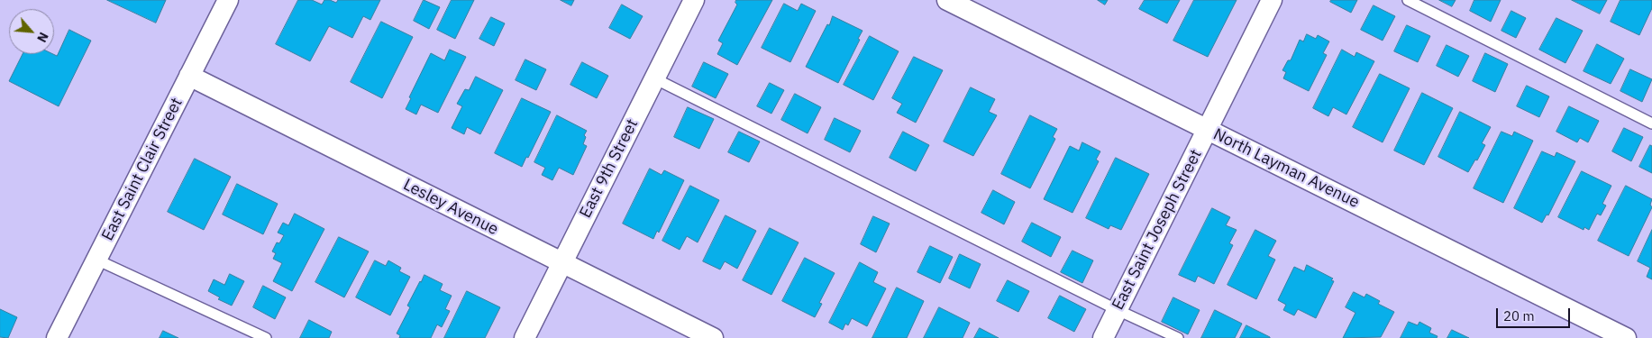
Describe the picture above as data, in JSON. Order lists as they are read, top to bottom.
{
  "streets": {
    "street": [
      "East 9th Street",
      "North Layman Avenue",
      "East Saint Clair Street",
      "Lesley Avenue",
      "East Saint Joseph Street"
    ]
  },
  "crossings": [
    ["East 9th Street", "Lesley Avenue"],
    ["North Layman Avenue", "East Saint Joseph Street"],
    ["East Saint Clair Street", "Lesley Avenue"]
  ],
  "scale_bar": "20 m",
  "north": "bottom right"
}
